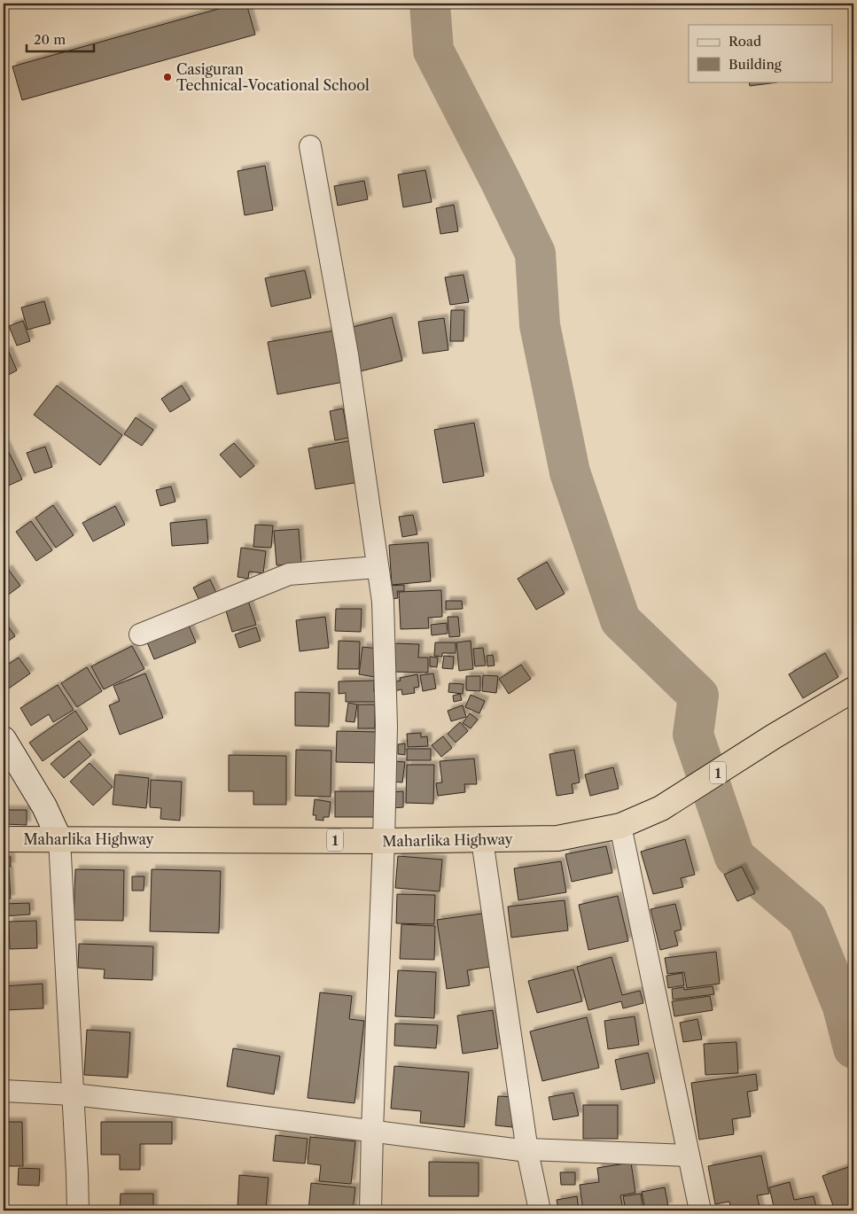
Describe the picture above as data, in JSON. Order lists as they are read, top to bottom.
{
  "streets": {
    "highway": ["1", "Maharlika Highway"]
  },
  "places": ["Casiguran Technical-Vocational School"],
  "legend": ["Road", "Building"],
  "scale_bar": "20 m"
}
